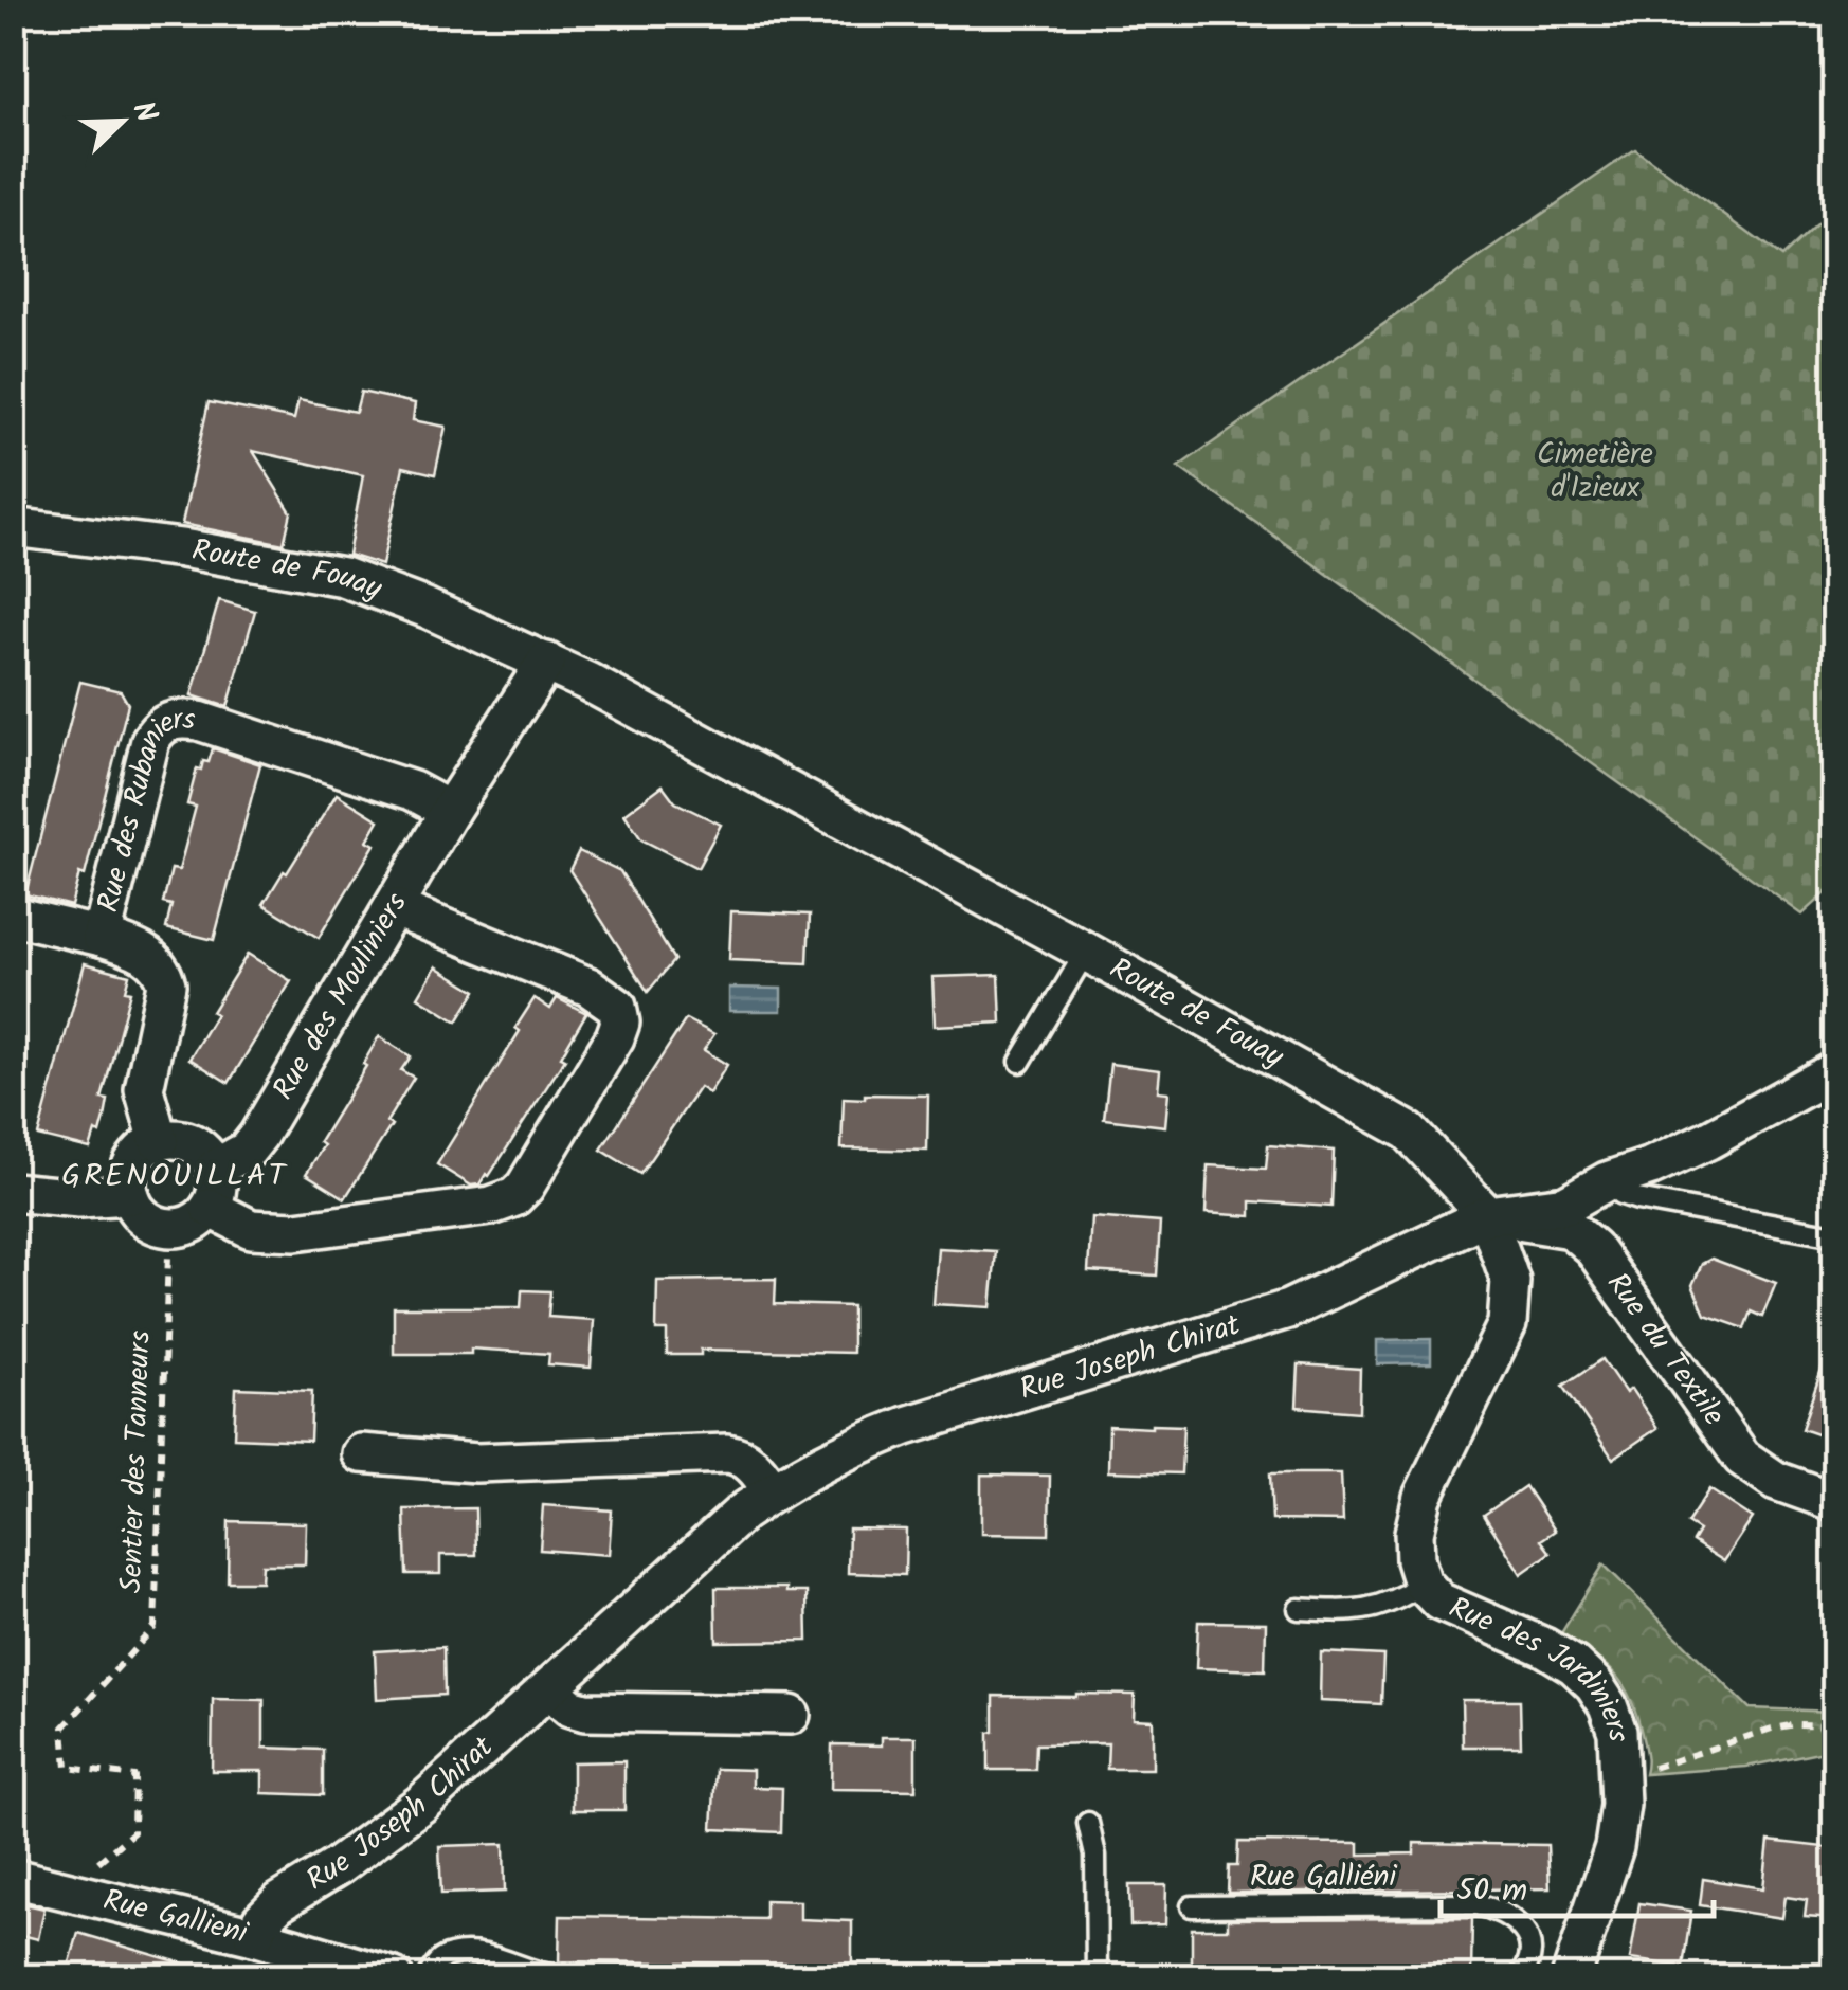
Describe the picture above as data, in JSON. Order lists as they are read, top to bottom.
{
  "streets": {
    "street": [
      "Route de Fouay",
      "Rue des Rubaniers",
      "Rue des Mouliniers",
      "Rue du Textile",
      "Rue Joseph Chirat",
      "Rue des Jardiniers",
      "Rue Gallieni"
    ],
    "lane": ["Rue Galliéni"],
    "path": ["Sentier des Tanneurs"]
  },
  "crossings": [
    ["Route de Fouay", "Rue du Textile"],
    ["Route de Fouay", "Rue Joseph Chirat"],
    ["Route de Fouay", "Rue des Jardiniers"],
    ["Rue des Rubaniers", "Rue des Mouliniers"],
    ["Rue des Rubaniers", "Sentier des Tanneurs"],
    ["Rue des Mouliniers", "Sentier des Tanneurs"],
    ["Rue du Textile", "Rue Joseph Chirat"],
    ["Rue du Textile", "Rue des Jardiniers"],
    ["Rue Joseph Chirat", "Rue des Jardiniers"],
    ["Rue Joseph Chirat", "Rue Gallieni"],
    ["Sentier des Tanneurs", "Rue Gallieni"]
  ],
  "districts": ["GRENOUILLAT"],
  "parks": ["Cimetière d'Izieux"],
  "scale_bar": "50 m",
  "north": "top right"
}
